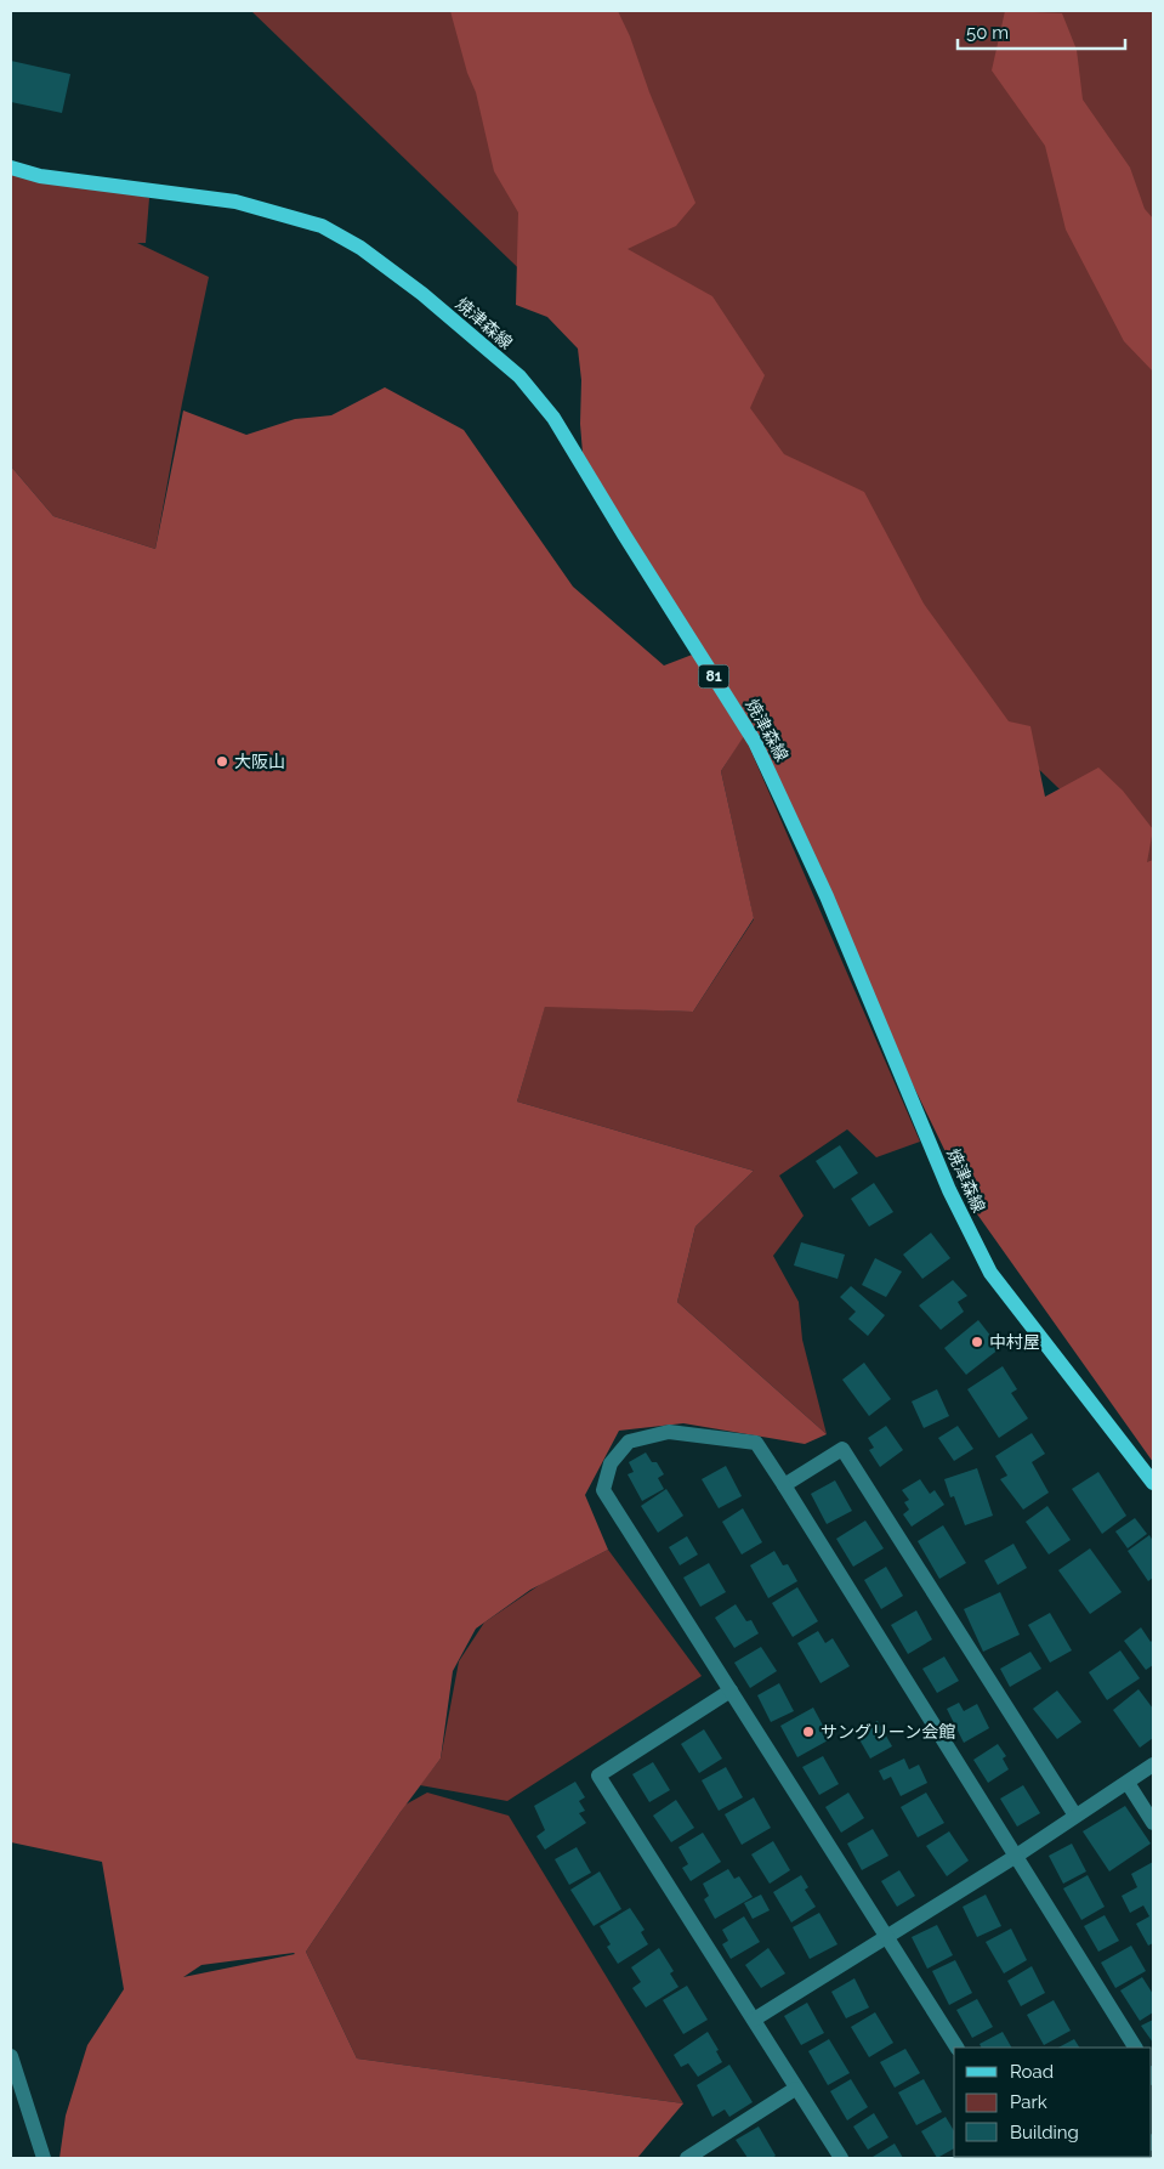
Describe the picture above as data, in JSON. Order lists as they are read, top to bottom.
{
  "streets": {
    "main road": ["焼津森線", "81"]
  },
  "places": ["大阪山", "中村屋", "サングリーン会館"],
  "legend": ["Road", "Park", "Building"],
  "scale_bar": "50 m"
}
